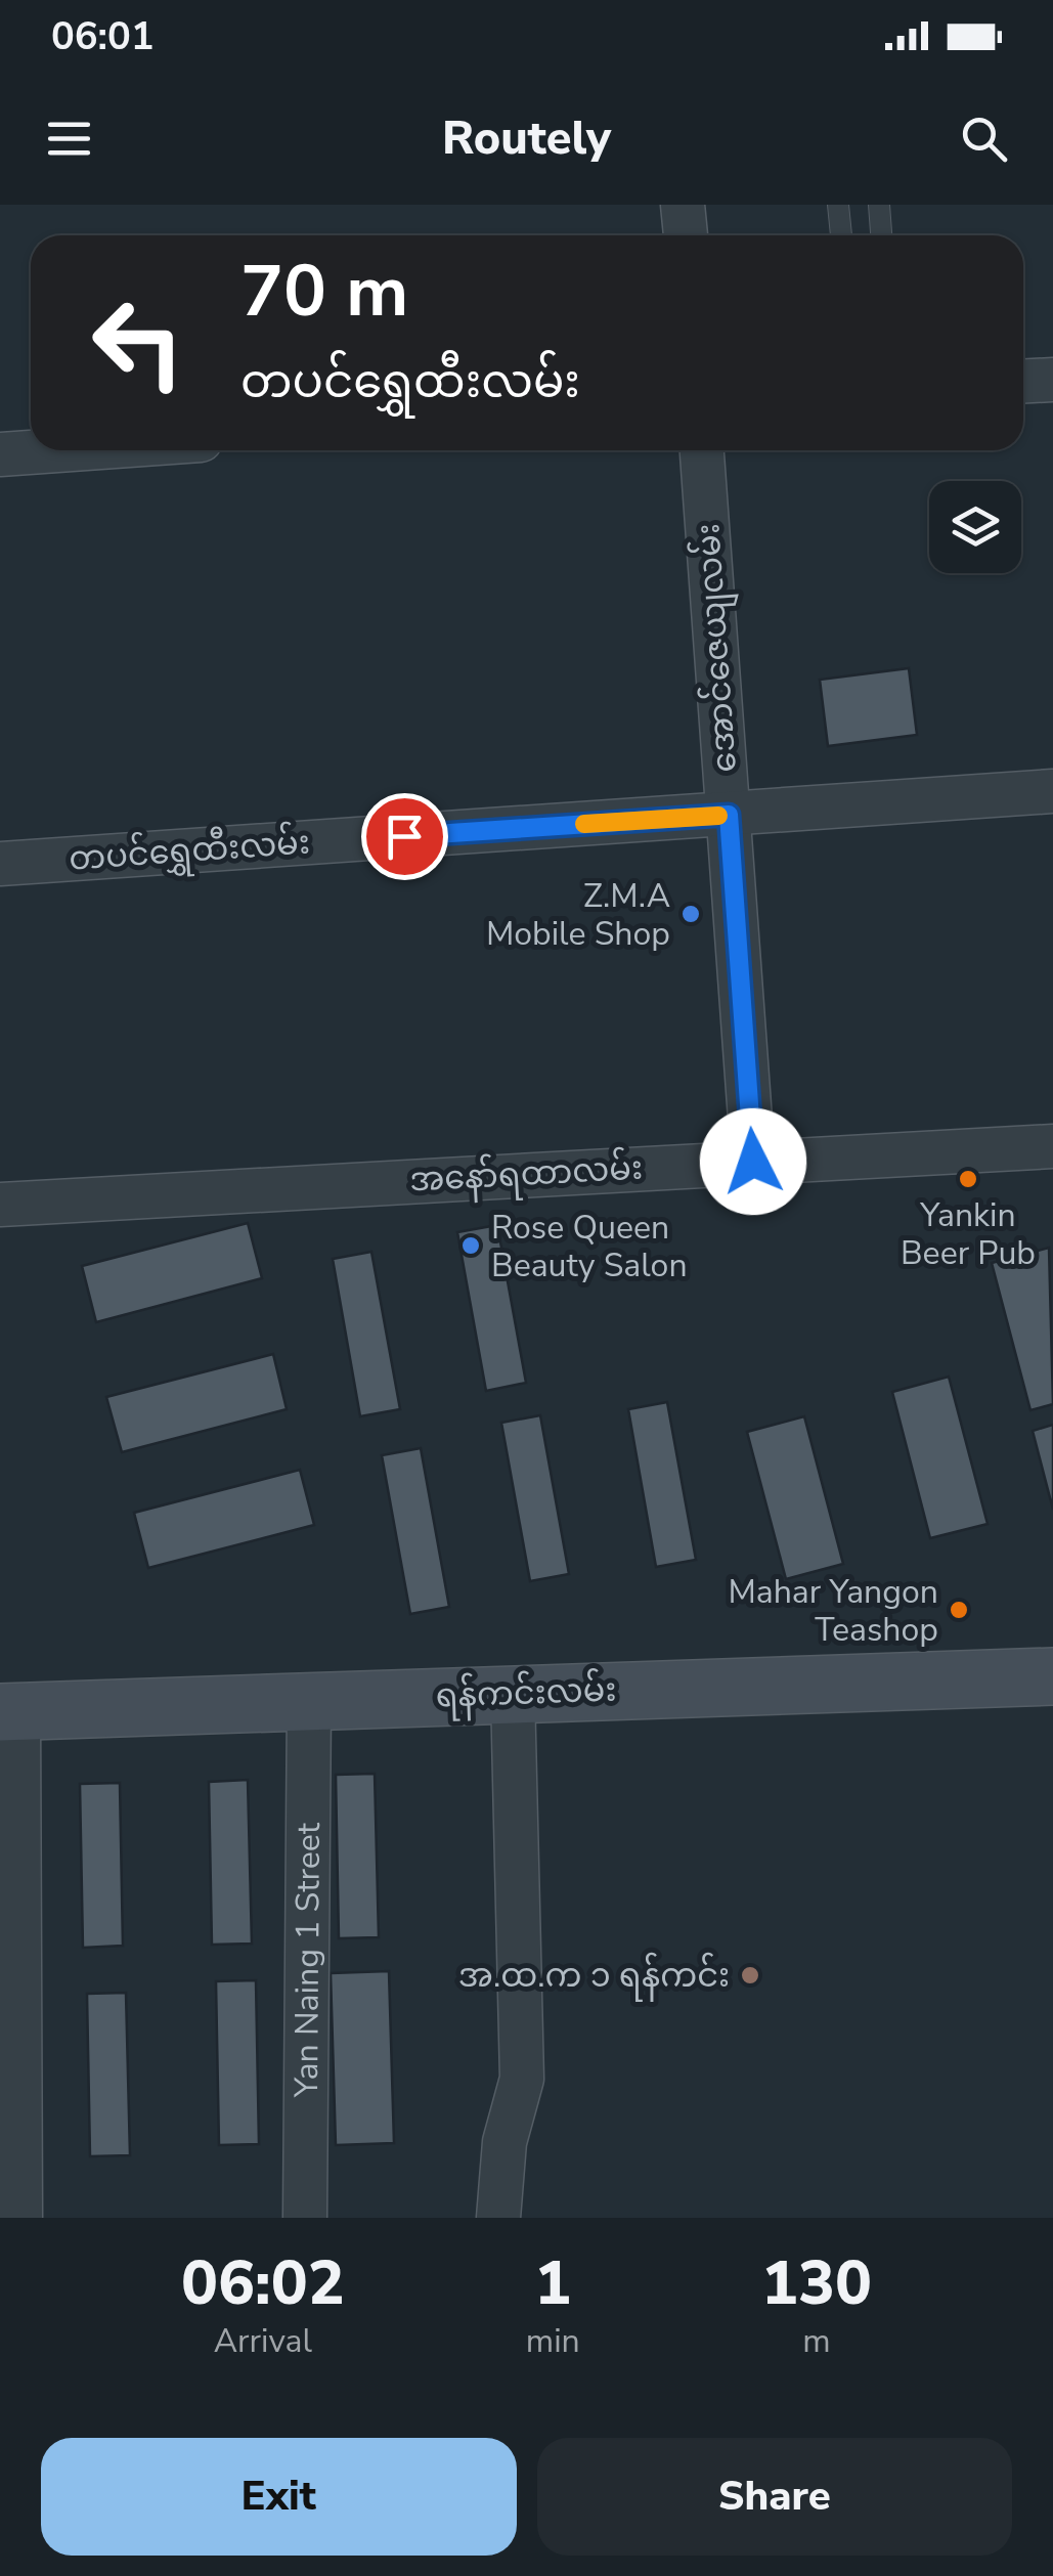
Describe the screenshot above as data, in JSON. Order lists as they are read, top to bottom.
{
  "streets": {
    "main road": ["ရန်ကင်းလမ်း"],
    "street": [
      "အောင်ဇေယျလမ်း",
      "တပင်ရွှေထီးလမ်း",
      "အနော်ရထာလမ်း",
      "Yan Naing 1 Street"
    ]
  },
  "crossings": [
    ["အောင်ဇေယျလမ်း", "တပင်ရွှေထီးလမ်း"],
    ["အောင်ဇေယျလမ်း", "အနော်ရထာလမ်း"],
    ["ရန်ကင်းလမ်း", "Yan Naing 1 Street"]
  ],
  "places": [
    "Z.M.A Mobile Shop",
    "Yankin Beer Pub",
    "Rose Queen Beauty Salon",
    "Mahar Yangon Teashop",
    "အ.ထ.က ၁ ရန်ကင်း"
  ],
  "page": {
    "status": "06:01",
    "header": "Routely",
    "turn": ["70 m", "တပင်ရွှေထီးလမ်း"],
    "eta": [
      "06:02",
      "Arrival",
      "1",
      "min",
      "130",
      "m"
    ],
    "buttons": ["Exit", "Share"]
  }
}
